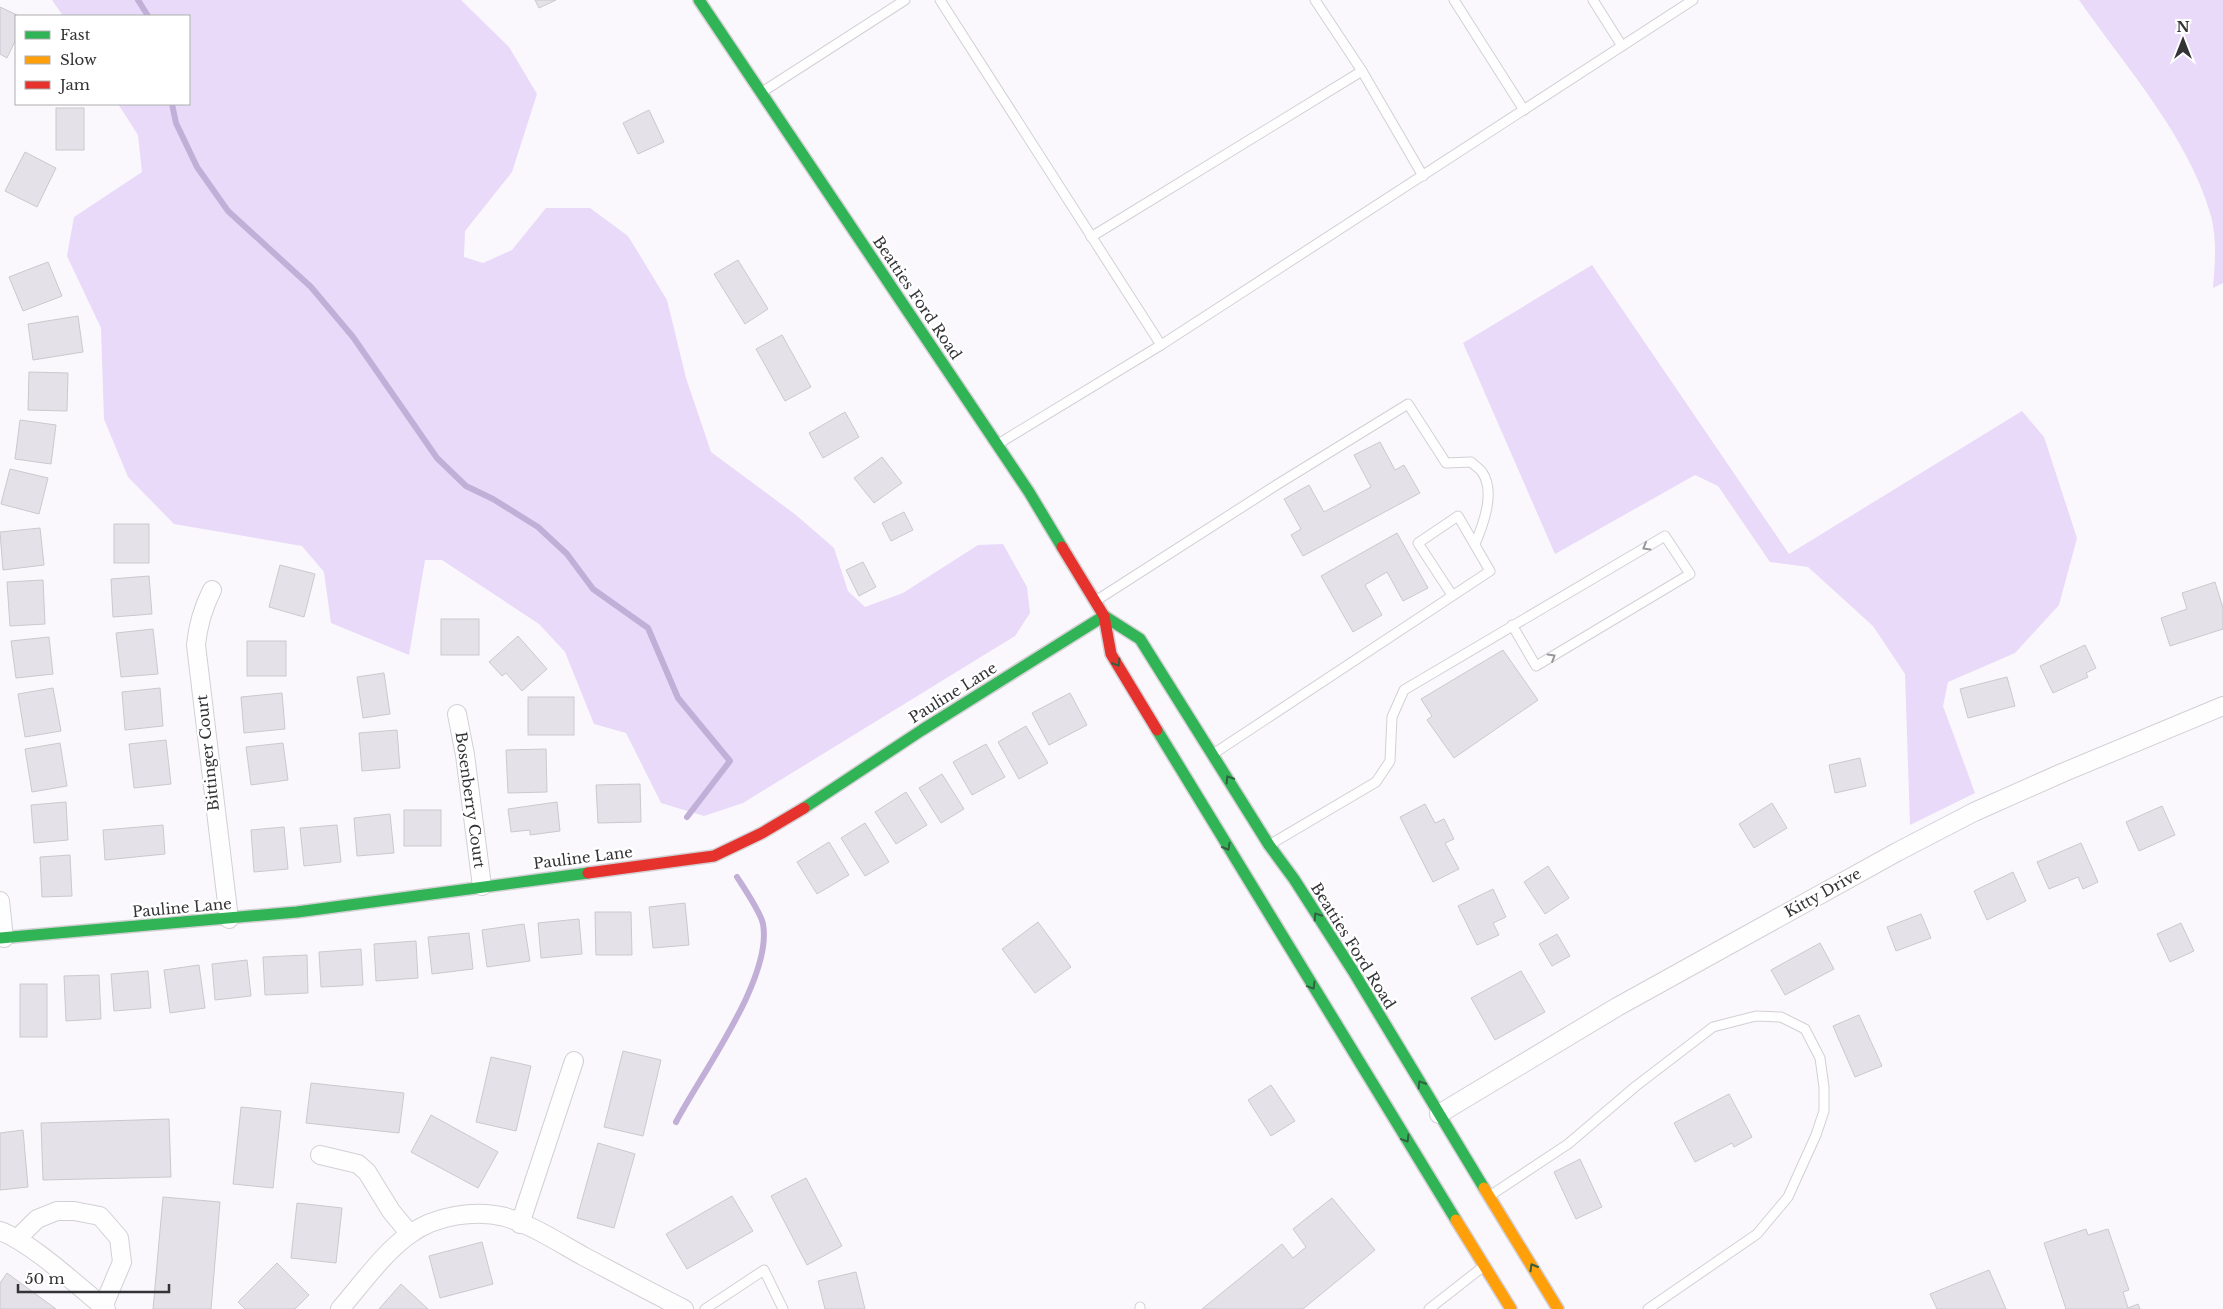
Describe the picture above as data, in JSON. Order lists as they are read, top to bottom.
{
  "streets": {
    "main road": ["Beatties Ford Road", "Pauline Lane"],
    "street": ["Bittinger Court", "Bosenberry Court", "Kitty Drive"]
  },
  "crossings": [
    ["Beatties Ford Road", "Pauline Lane"],
    ["Beatties Ford Road", "Kitty Drive"],
    ["Pauline Lane", "Bittinger Court"],
    ["Pauline Lane", "Bosenberry Court"]
  ],
  "legend": ["Fast", "Slow", "Jam"],
  "scale_bar": "50 m",
  "north": "top"
}
